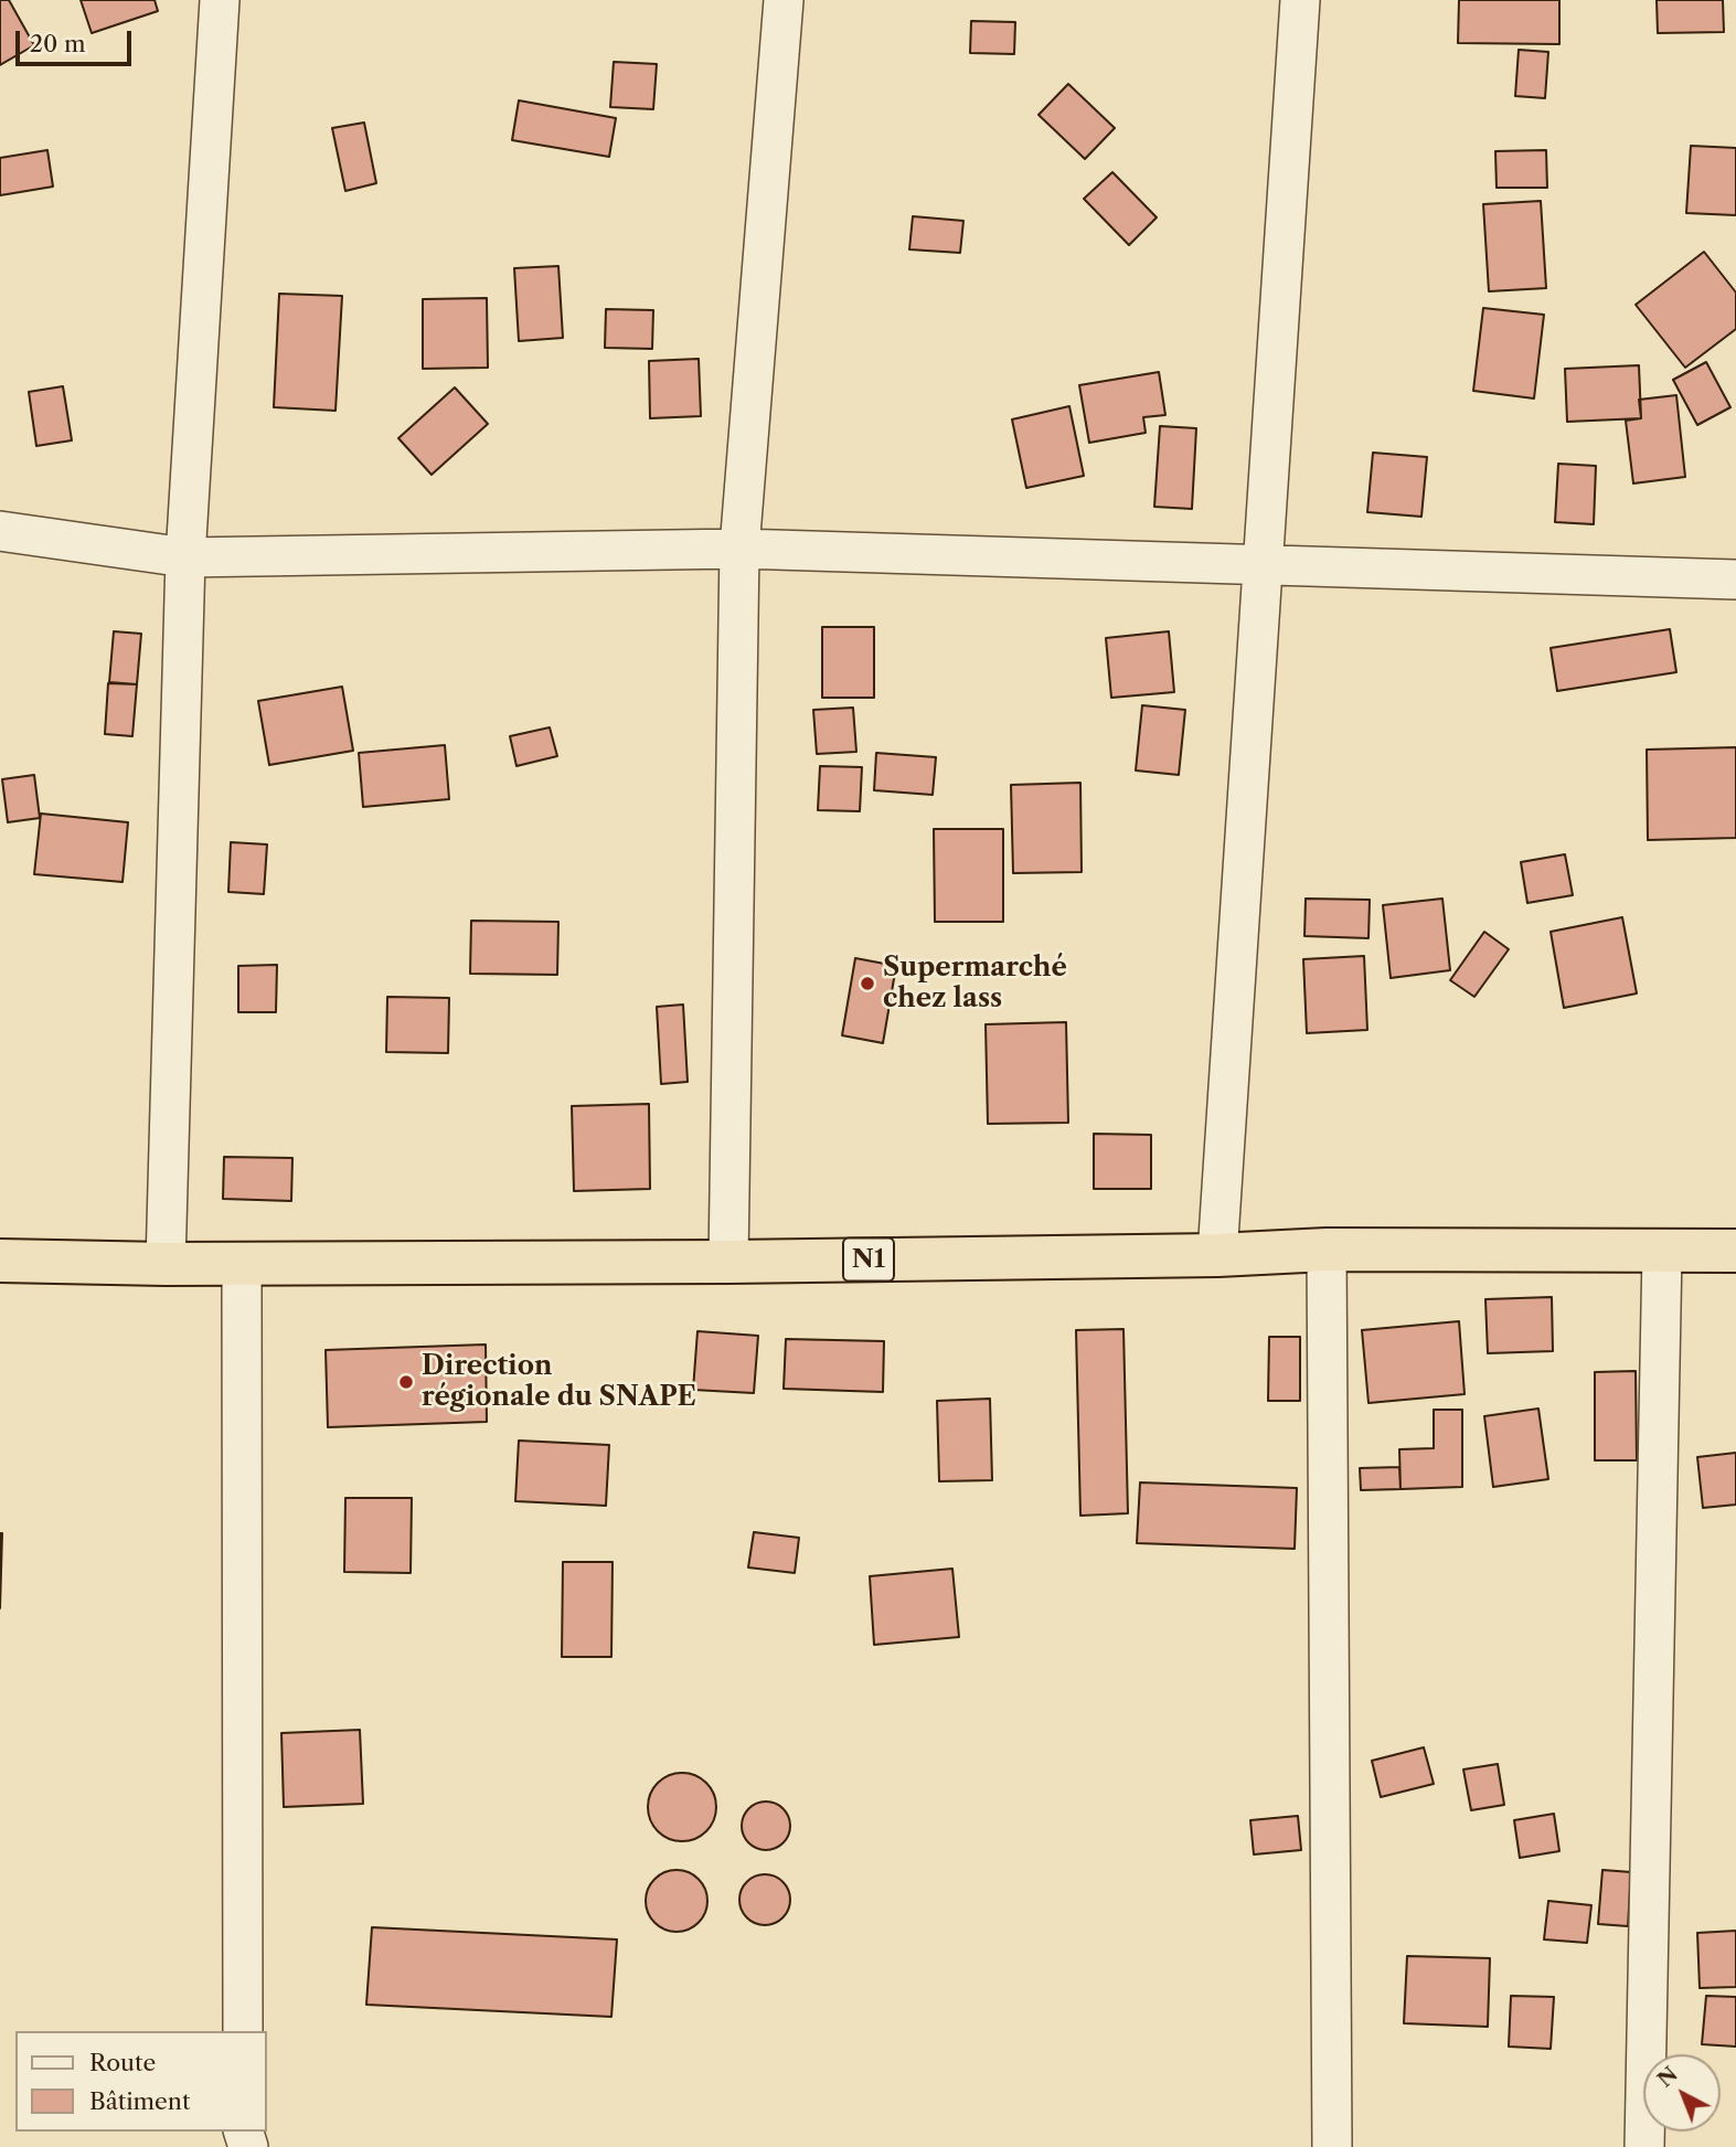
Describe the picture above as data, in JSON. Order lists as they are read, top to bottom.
{
  "streets": {
    "highway": ["N1"]
  },
  "places": ["Supermarché chez lass", "Direction régionale du SNAPE"],
  "legend": ["Route", "Bâtiment"],
  "scale_bar": "20 m",
  "north": "top left"
}
